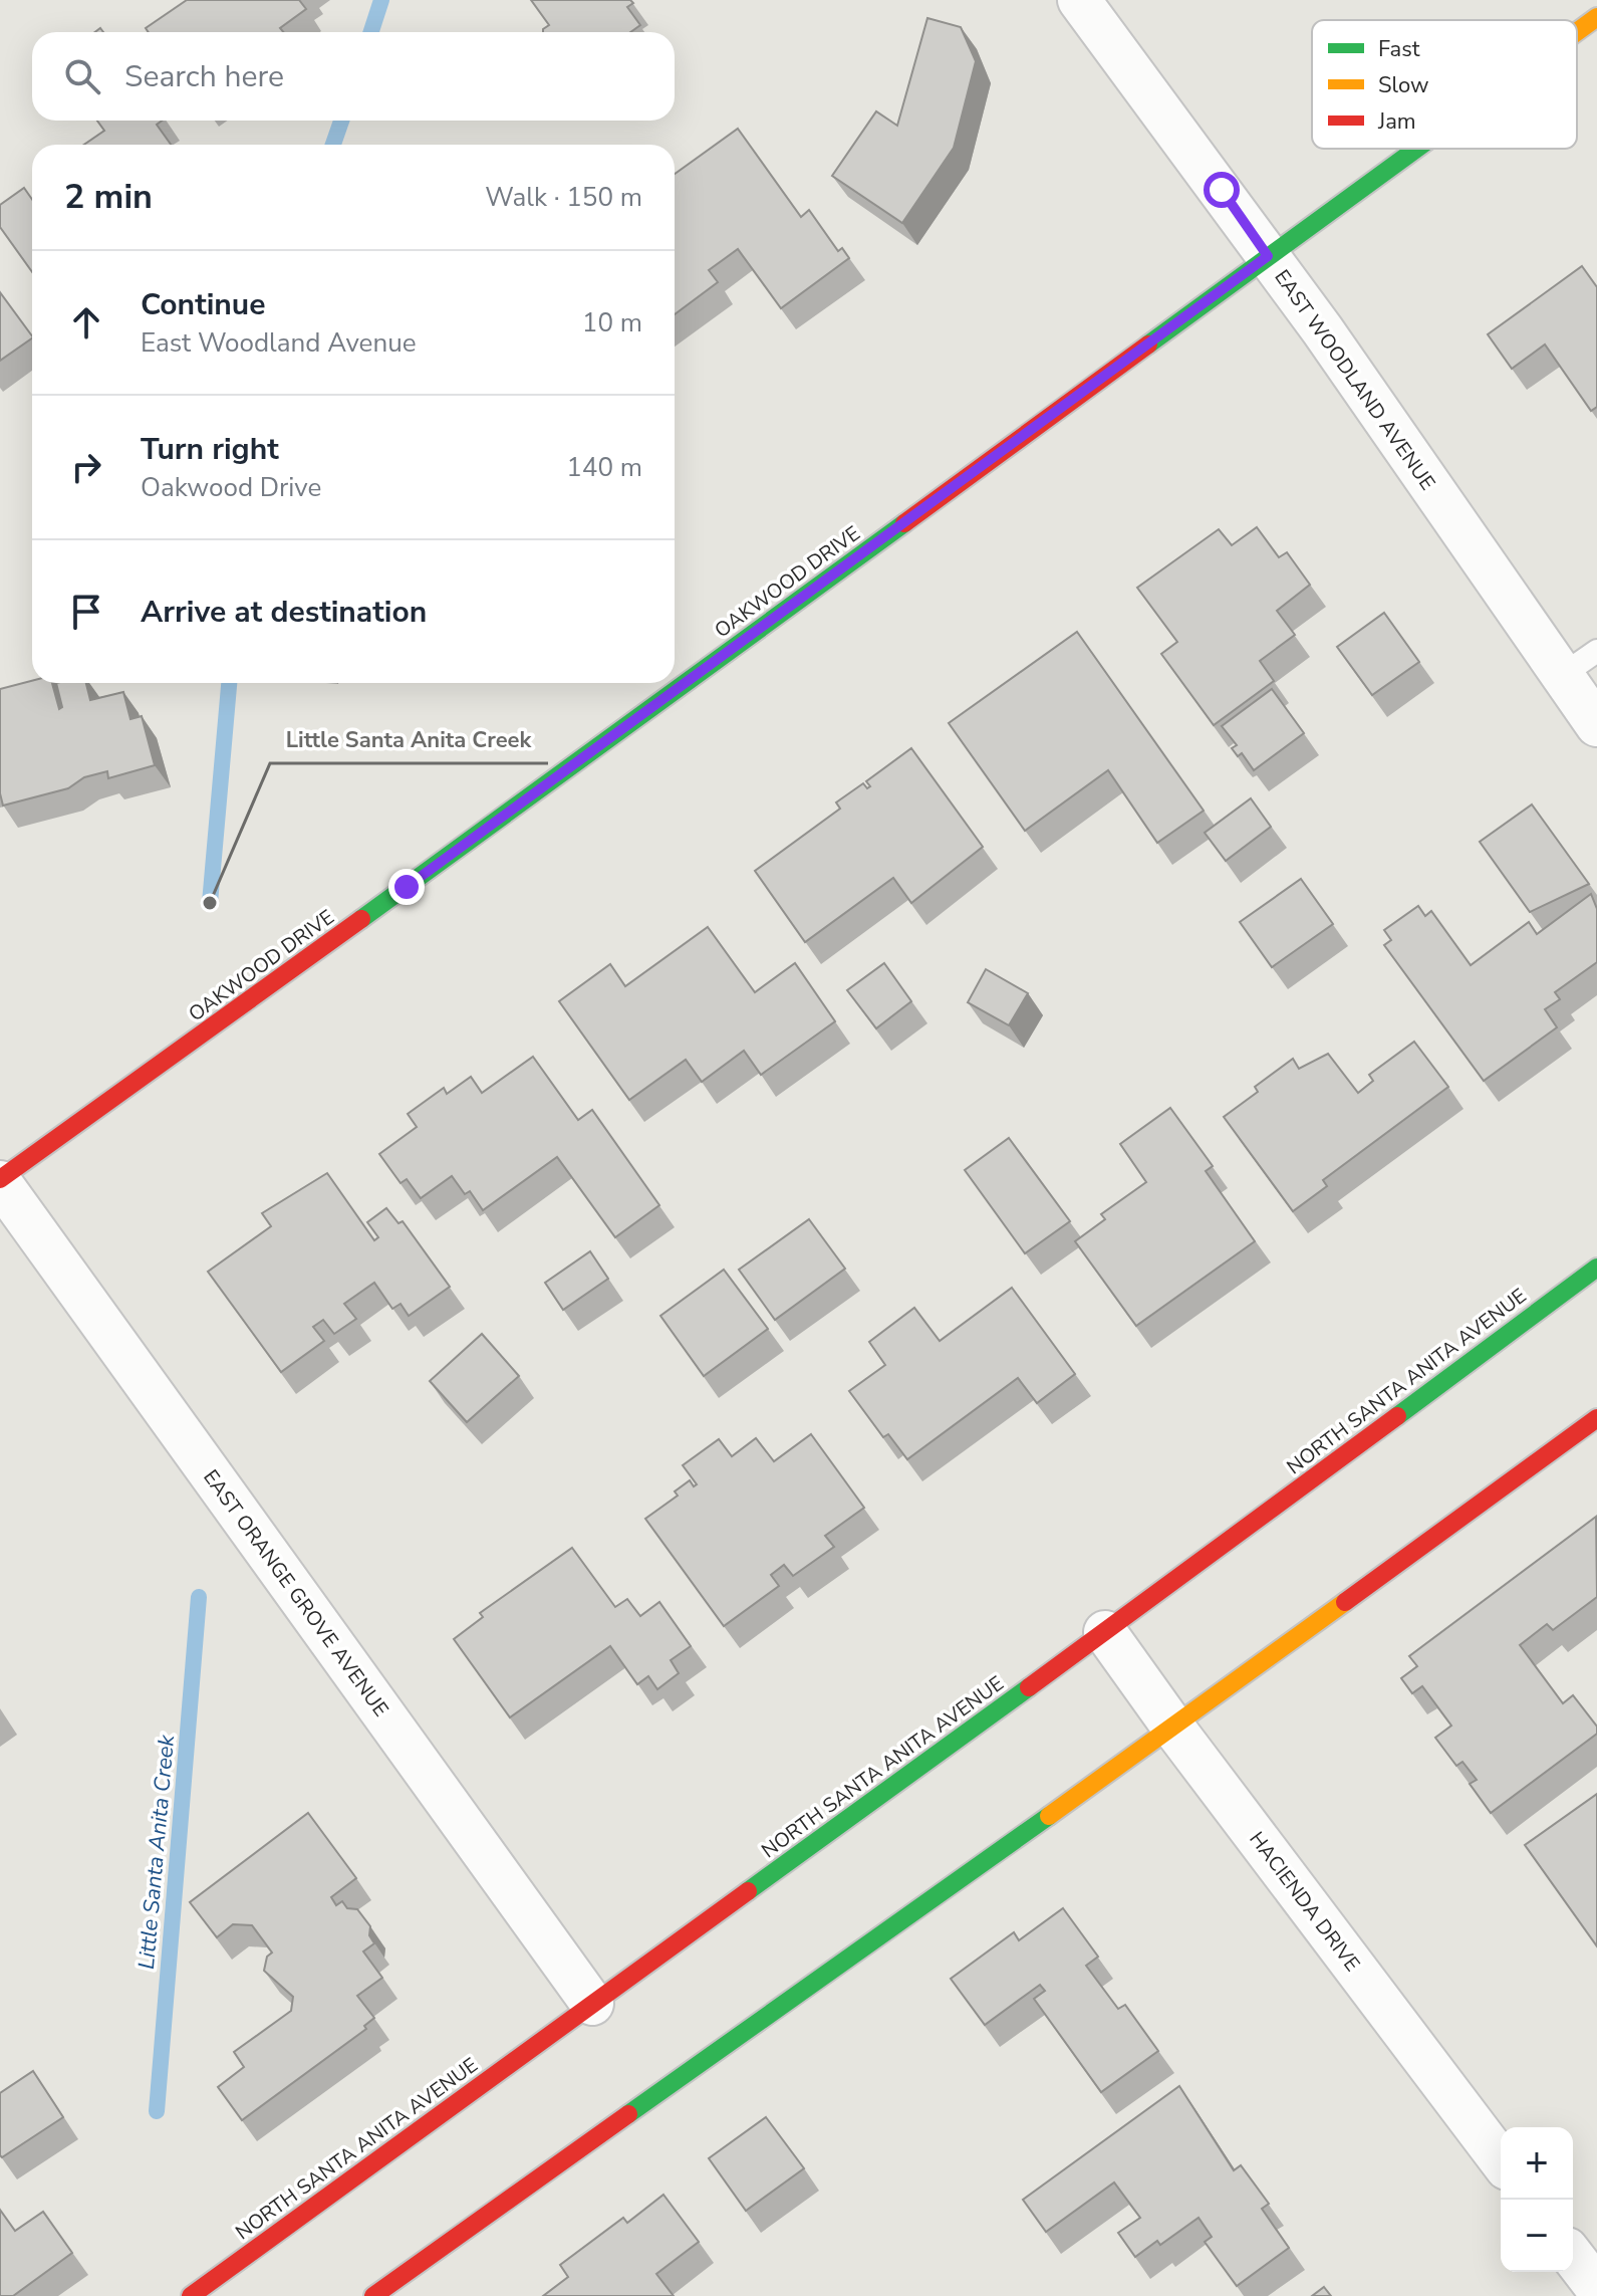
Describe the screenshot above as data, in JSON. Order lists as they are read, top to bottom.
{
  "streets": {
    "street": [
      "EAST WOODLAND AVENUE",
      "OAKWOOD DRIVE",
      "NORTH SANTA ANITA AVENUE",
      "EAST ORANGE GROVE AVENUE",
      "HACIENDA DRIVE"
    ]
  },
  "crossings": [
    ["EAST WOODLAND AVENUE", "OAKWOOD DRIVE"],
    ["OAKWOOD DRIVE", "EAST ORANGE GROVE AVENUE"],
    ["NORTH SANTA ANITA AVENUE", "EAST ORANGE GROVE AVENUE"],
    ["NORTH SANTA ANITA AVENUE", "HACIENDA DRIVE"]
  ],
  "water": ["Little Santa Anita Creek"],
  "places": ["Little Santa Anita Creek"],
  "legend": ["Fast", "Slow", "Jam"],
  "page": {
    "search": "Search here",
    "heading": ["2 min", "Walk · 150 m"],
    "list": [
      ["Continue", "East Woodland Avenue", "10 m"],
      ["Turn right", "Oakwood Drive", "140 m"],
      "Arrive at destination"
    ],
    "map_buttons": ["+", "−"]
  }
}
